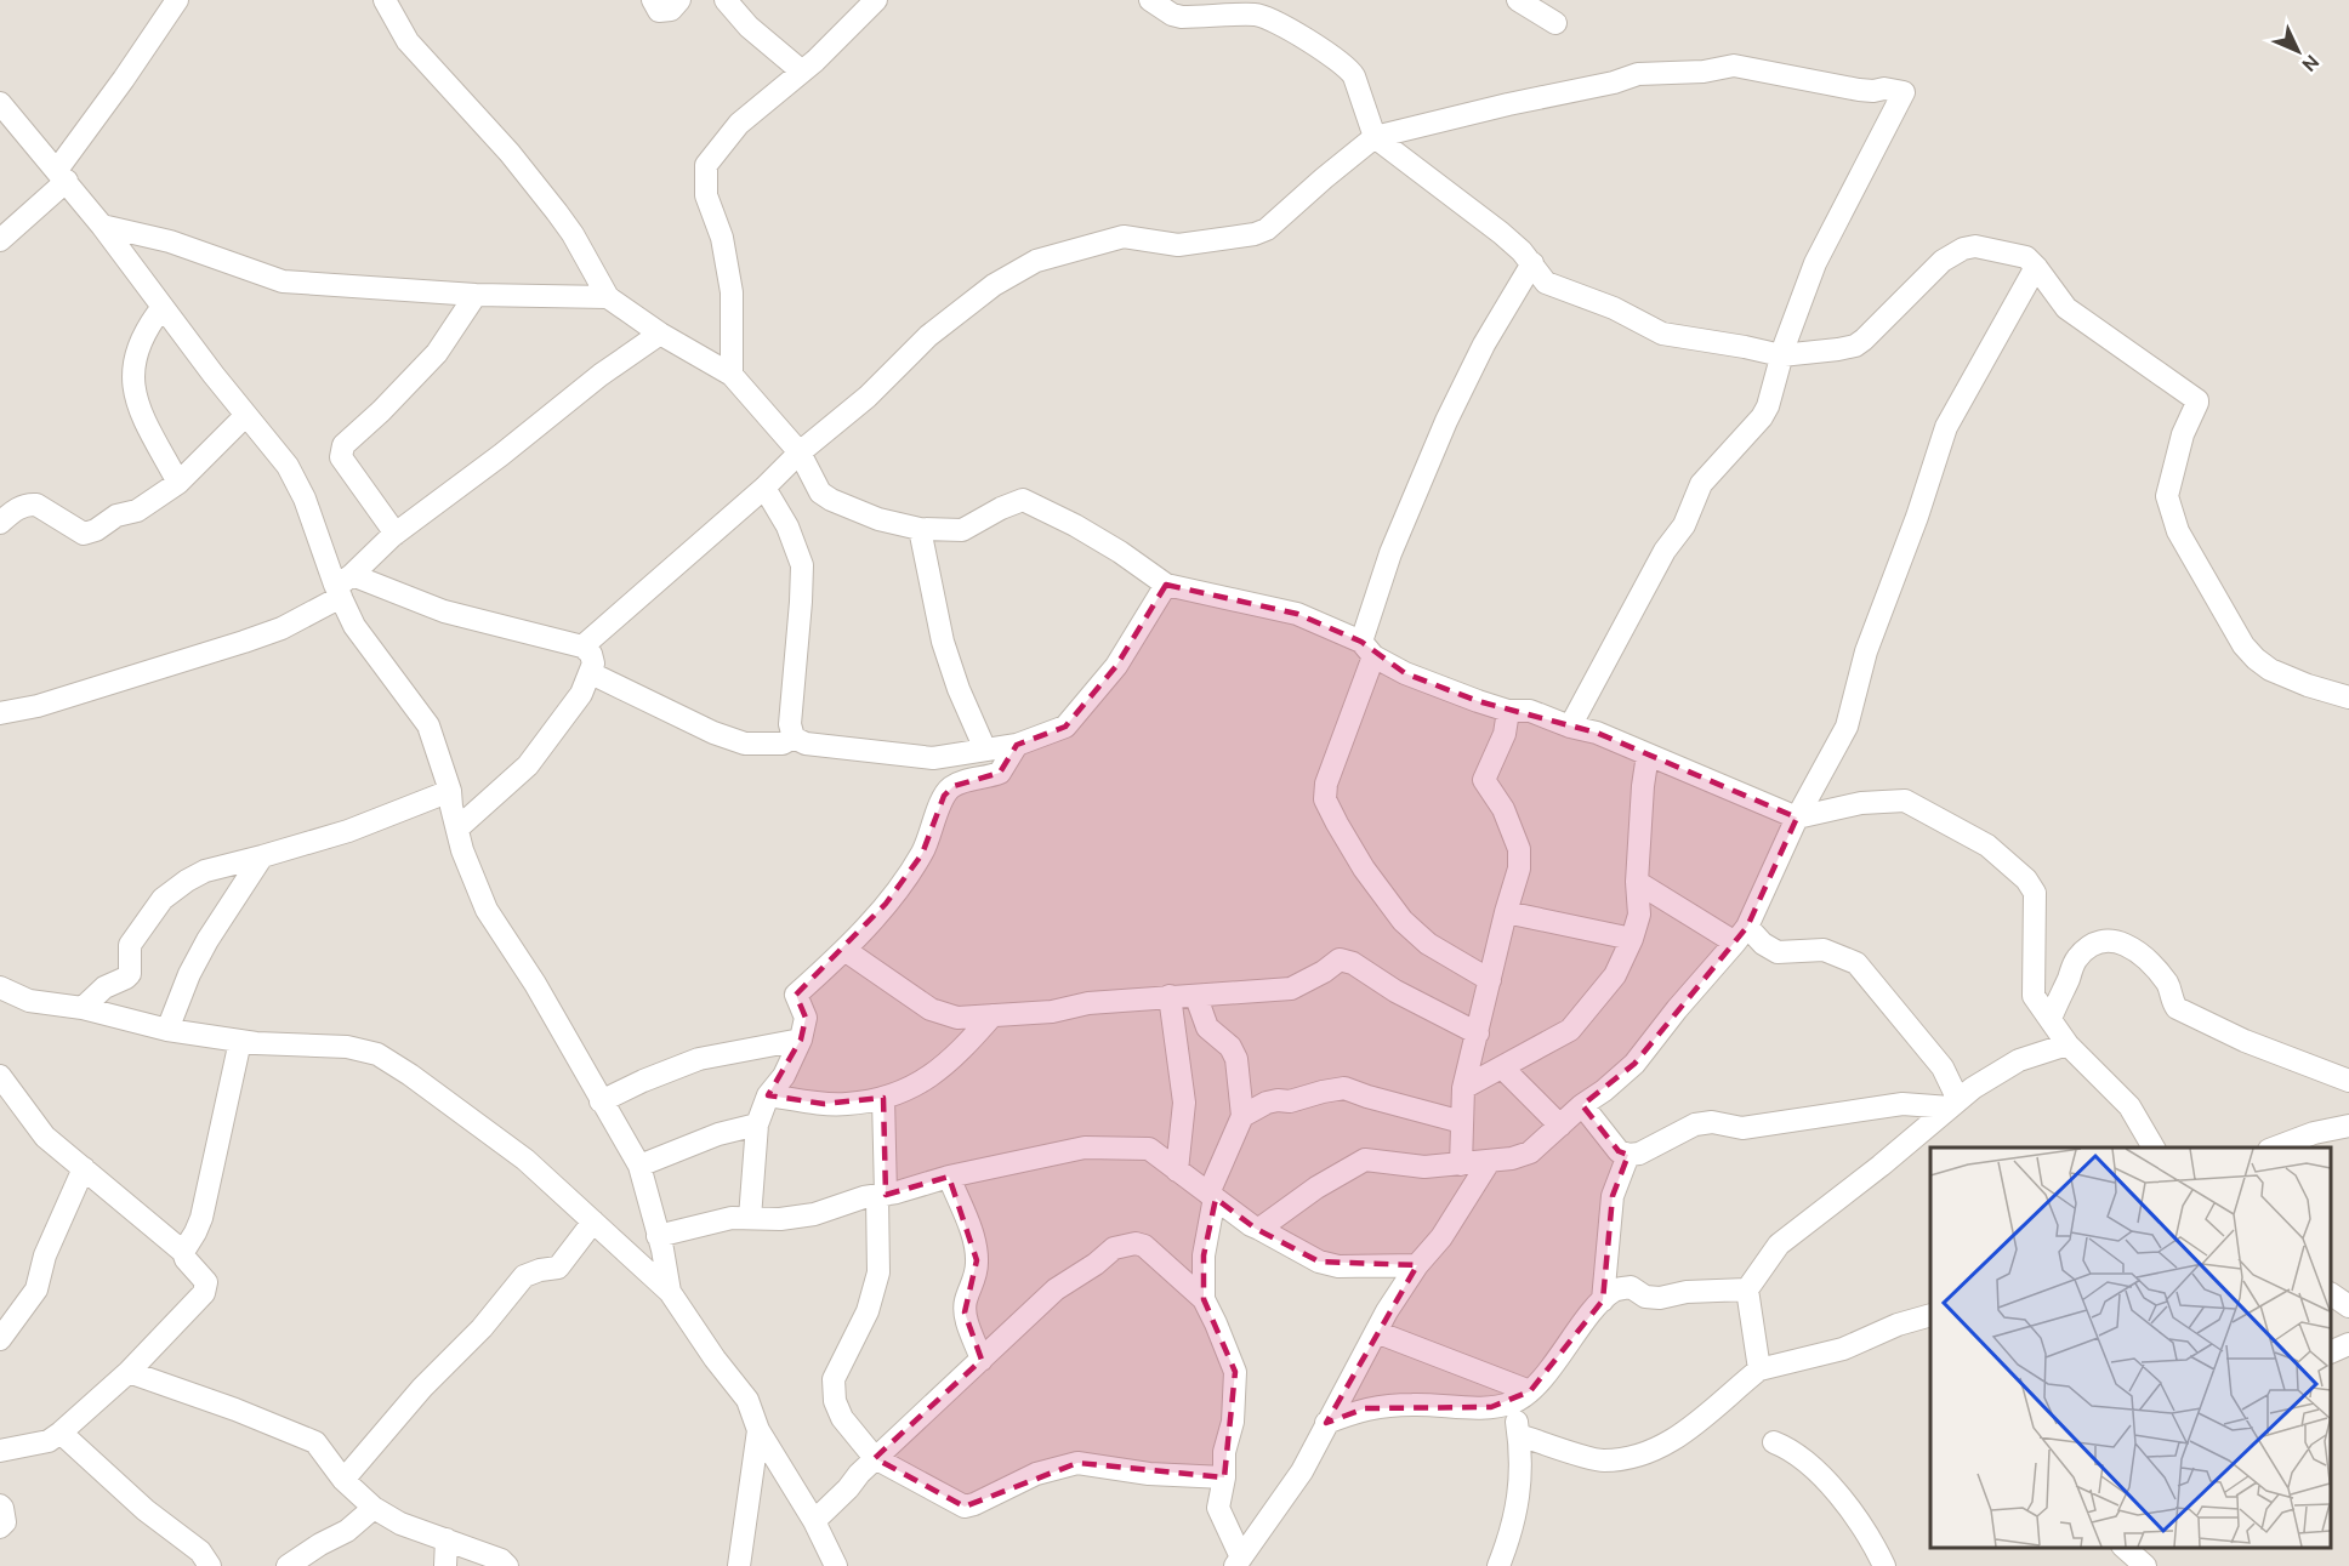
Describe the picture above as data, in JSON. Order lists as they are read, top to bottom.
{
  "north": "bottom right"
}
